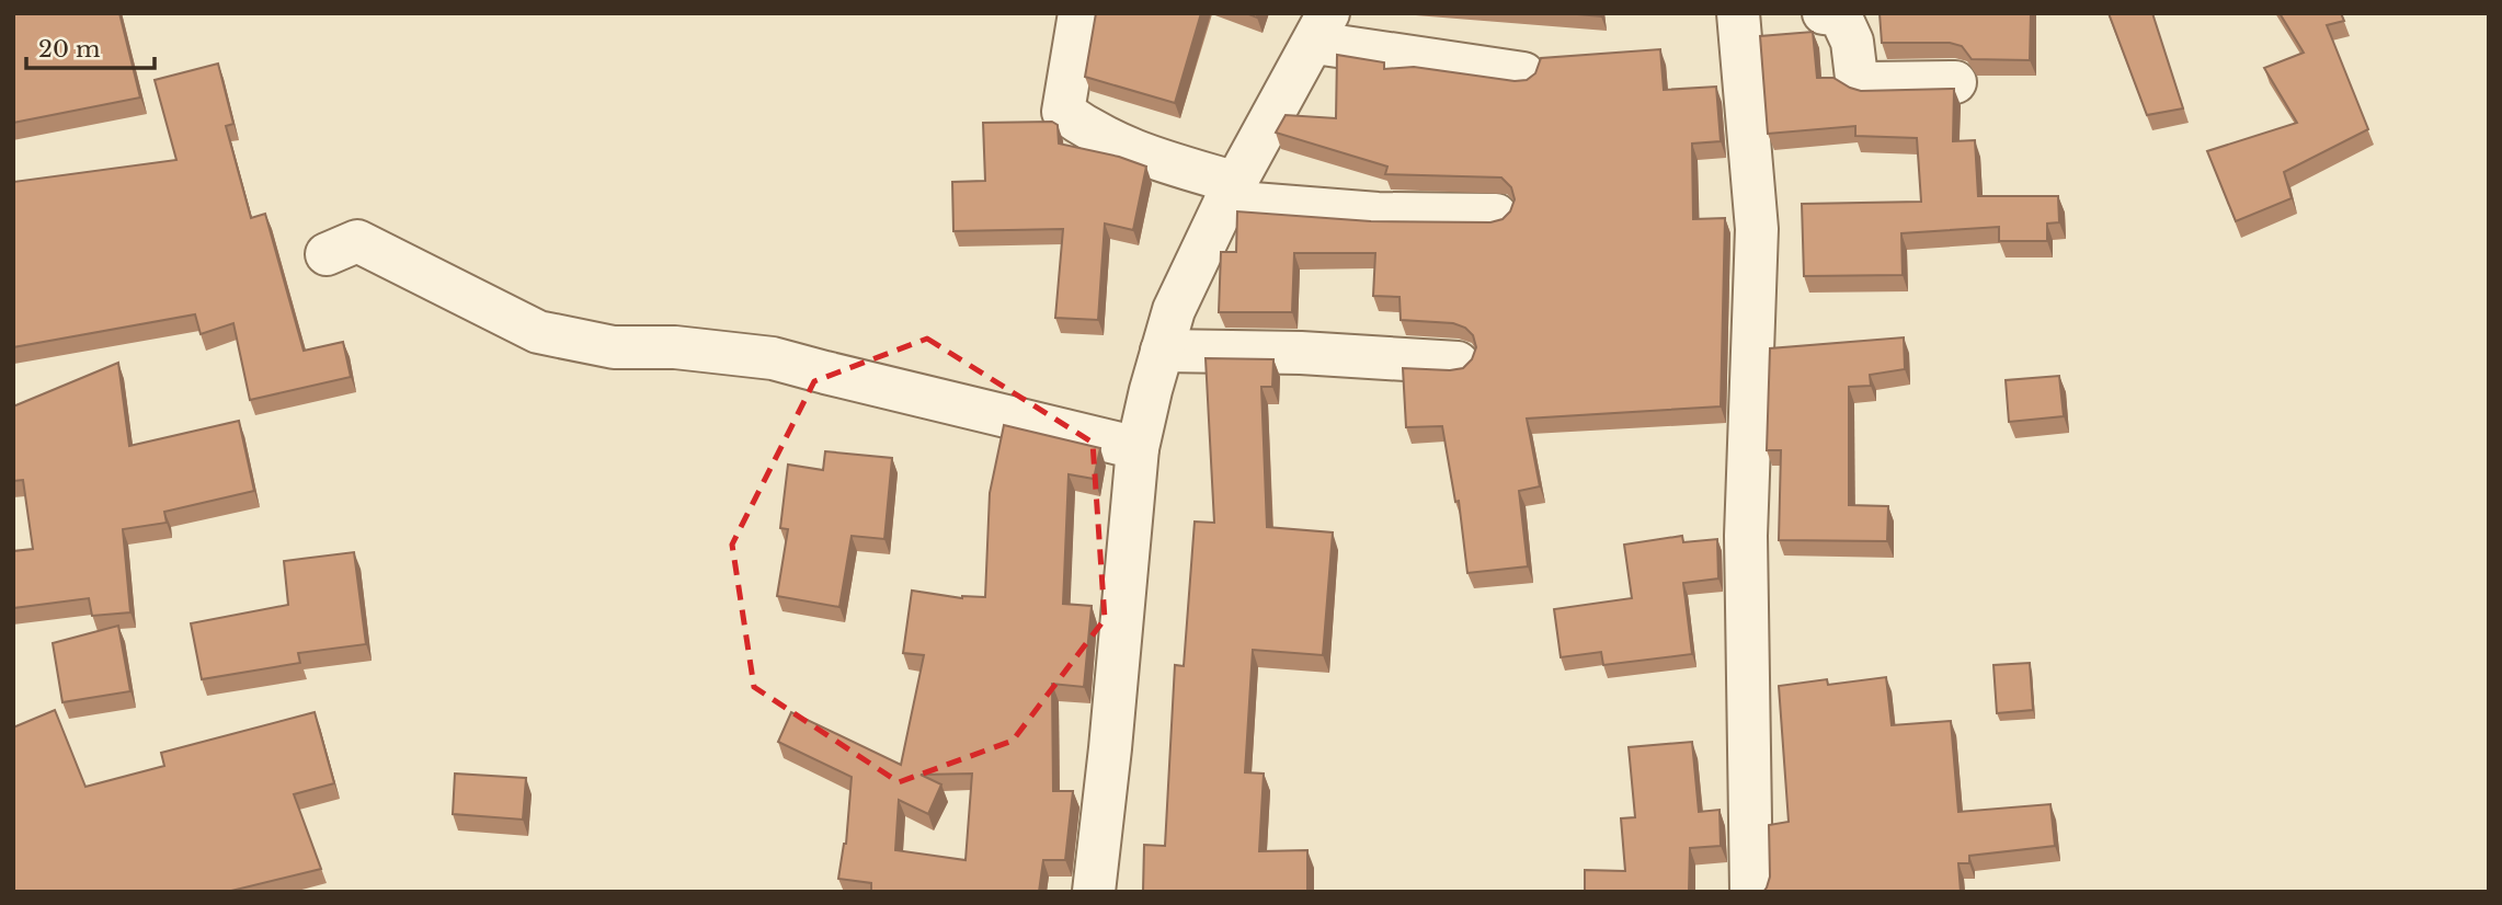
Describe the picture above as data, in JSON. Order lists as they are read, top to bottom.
{
  "scale_bar": "20 m"
}
